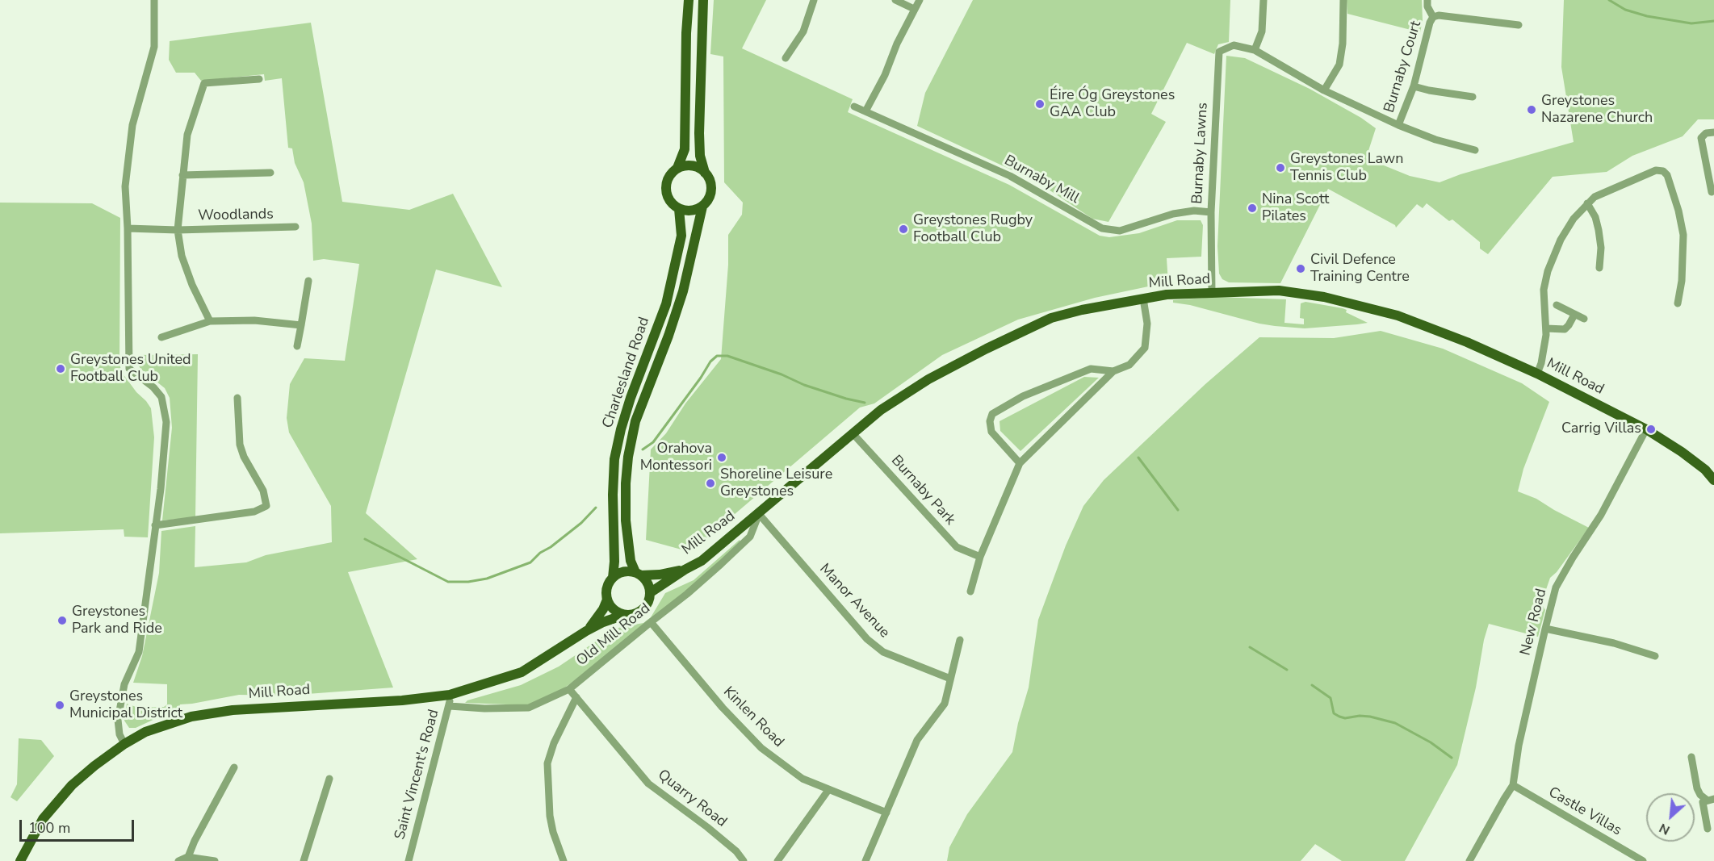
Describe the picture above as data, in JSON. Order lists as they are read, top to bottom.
{
  "streets": {
    "main road": ["Mill Road", "Charlesland Road"],
    "street": [
      "Burnaby Court",
      "Burnaby Lawns",
      "Burnaby Mill",
      "Woodlands",
      "Burnaby Park",
      "Manor Avenue",
      "New Road",
      "Old Mill Road",
      "Kinlen Road",
      "Saint Vincent's Road",
      "Quarry Road",
      "Castle Villas"
    ]
  },
  "crossings": [
    ["Burnaby Court", "Burnaby Lawns"],
    ["Burnaby Lawns", "Burnaby Mill"],
    ["Burnaby Lawns", "Mill Road"],
    ["Mill Road", "Charlesland Road"],
    ["Mill Road", "Burnaby Park"],
    ["Mill Road", "Manor Avenue"],
    ["Mill Road", "New Road"],
    ["Mill Road", "Old Mill Road"],
    ["Mill Road", "Saint Vincent's Road"],
    ["Manor Avenue", "Old Mill Road"],
    ["New Road", "Castle Villas"],
    ["Old Mill Road", "Kinlen Road"],
    ["Old Mill Road", "Saint Vincent's Road"],
    ["Old Mill Road", "Quarry Road"]
  ],
  "places": [
    "Éire Óg Greystones GAA Club",
    "Greystones Nazarene Church",
    "Greystones Lawn Tennis Club",
    "Nina Scott Pilates",
    "Greystones Rugby Football Club",
    "Civil Defence Training Centre",
    "Greystones United Football Club",
    "Carrig Villas",
    "Orahova Montessori",
    "Shoreline Leisure Greystones",
    "Greystones Park and Ride",
    "Greystones Municipal District"
  ],
  "scale_bar": "100 m",
  "north": "bottom left"
}
